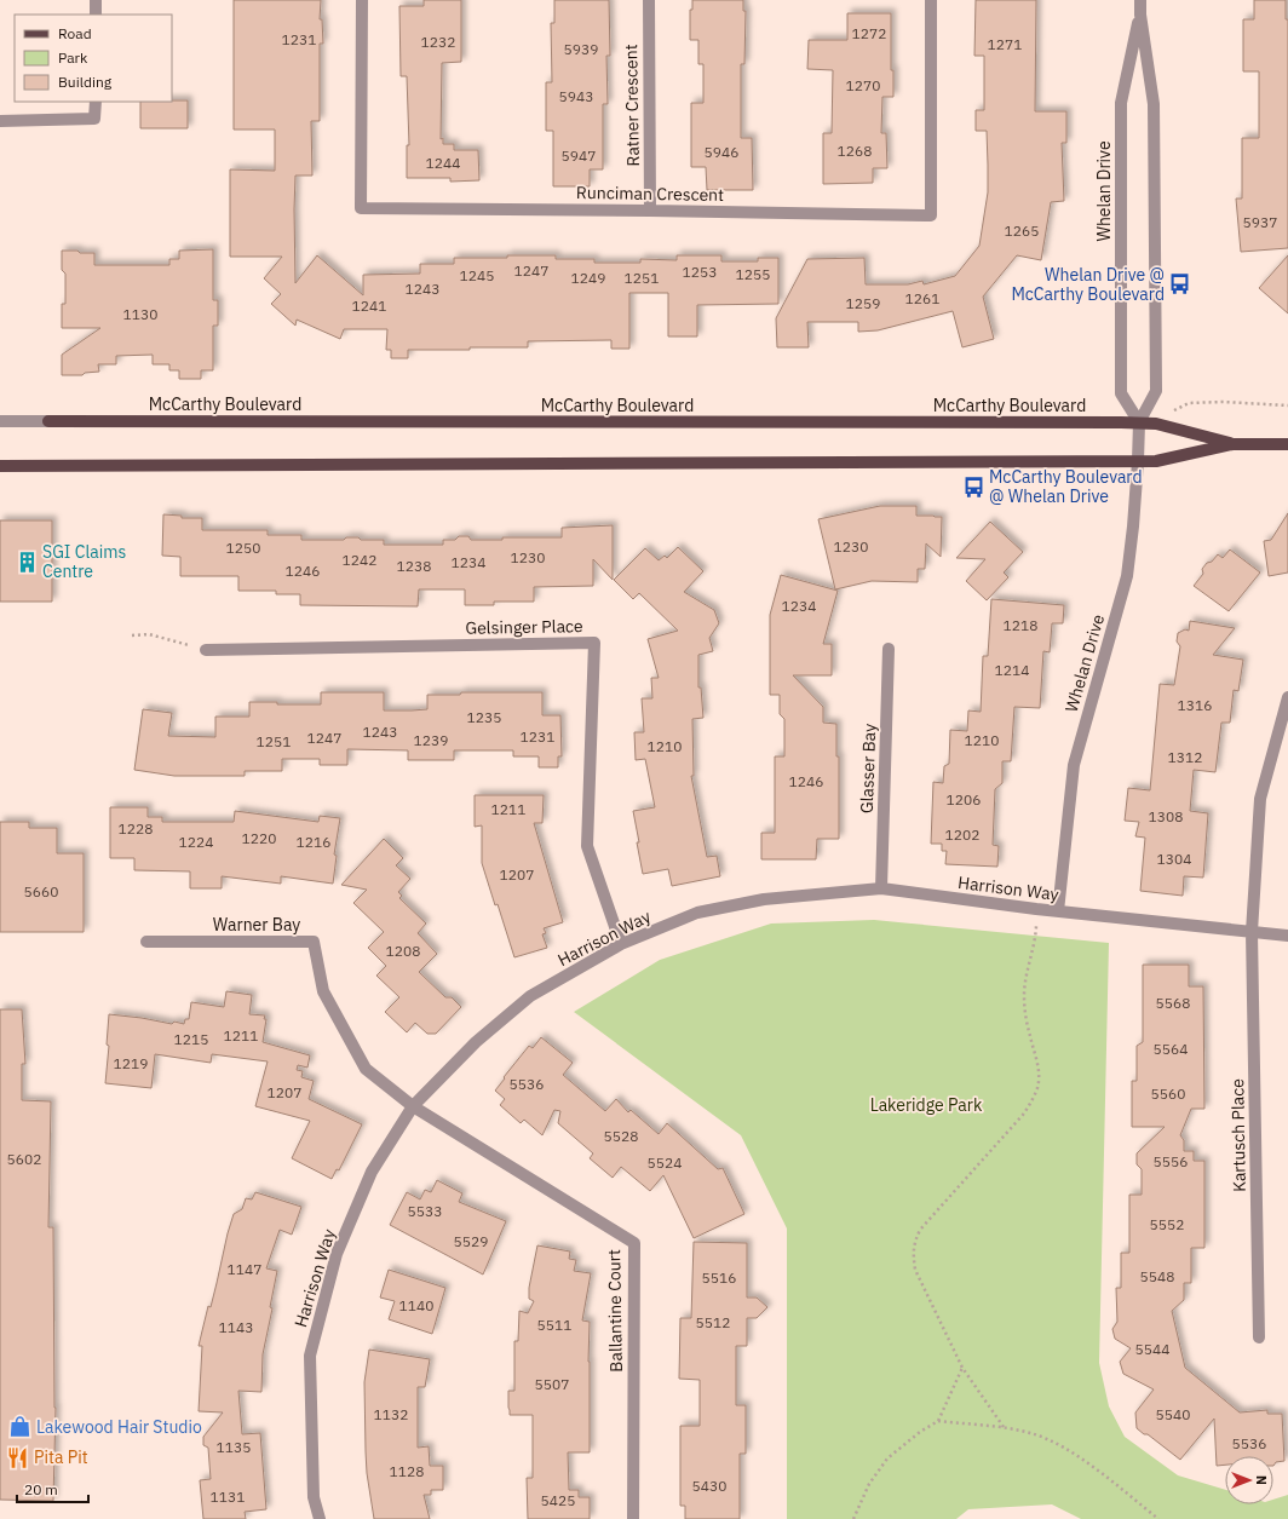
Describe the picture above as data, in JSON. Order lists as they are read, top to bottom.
{
  "streets": {
    "main road": ["McCarthy Boulevard"],
    "street": [
      "Ratner Crescent",
      "Whelan Drive",
      "Runciman Crescent",
      "Gelsinger Place",
      "Glasser Bay",
      "Harrison Way",
      "Warner Bay",
      "Kartusch Place",
      "Ballantine Court"
    ]
  },
  "crossings": [
    ["Ratner Crescent", "Runciman Crescent"],
    ["Whelan Drive", "McCarthy Boulevard"],
    ["Whelan Drive", "Harrison Way"],
    ["Gelsinger Place", "Harrison Way"],
    ["Glasser Bay", "Harrison Way"],
    ["Harrison Way", "Warner Bay"],
    ["Harrison Way", "Kartusch Place"],
    ["Harrison Way", "Ballantine Court"],
    ["Warner Bay", "Ballantine Court"]
  ],
  "parks": ["Lakeridge Park"],
  "places": {
    "bus stop": ["Whelan Drive @ McCarthy Boulevard", "McCarthy Boulevard @ Whelan Drive"],
    "building": ["SGI Claims Centre"],
    "shop": ["Lakewood Hair Studio"],
    "restaurant": ["Pita Pit"]
  },
  "house_numbers": [
    "1272",
    "1231",
    "1232",
    "1271",
    "5939",
    "1270",
    "5943",
    "1268",
    "5946",
    "5947",
    "1244",
    "5937",
    "1265",
    "1247",
    "1253",
    "1255",
    "1245",
    "1249",
    "1251",
    "1243",
    "1261",
    "1259",
    "1241",
    "1130",
    "1230",
    "1250",
    "1230",
    "1242",
    "1234",
    "1238",
    "1246",
    "1234",
    "1218",
    "1214",
    "1316",
    "1235",
    "1243",
    "1231",
    "1247",
    "1239",
    "1210",
    "1251",
    "1210",
    "1312",
    "1246",
    "1206",
    "1211",
    "1308",
    "1228",
    "1202",
    "1220",
    "1224",
    "1216",
    "1304",
    "1207",
    "5660",
    "1208",
    "5568",
    "1211",
    "1215",
    "5564",
    "1219",
    "5536",
    "1207",
    "5560",
    "5528",
    "5602",
    "5556",
    "5524",
    "5533",
    "5552",
    "5529",
    "1147",
    "5548",
    "5516",
    "1140",
    "5512",
    "5511",
    "1143",
    "5544",
    "5507",
    "1132",
    "5540",
    "5536",
    "1135",
    "1128",
    "5430",
    "1131",
    "5425"
  ],
  "legend": ["Road", "Park", "Building"],
  "scale_bar": "20 m",
  "north": "right"
}
